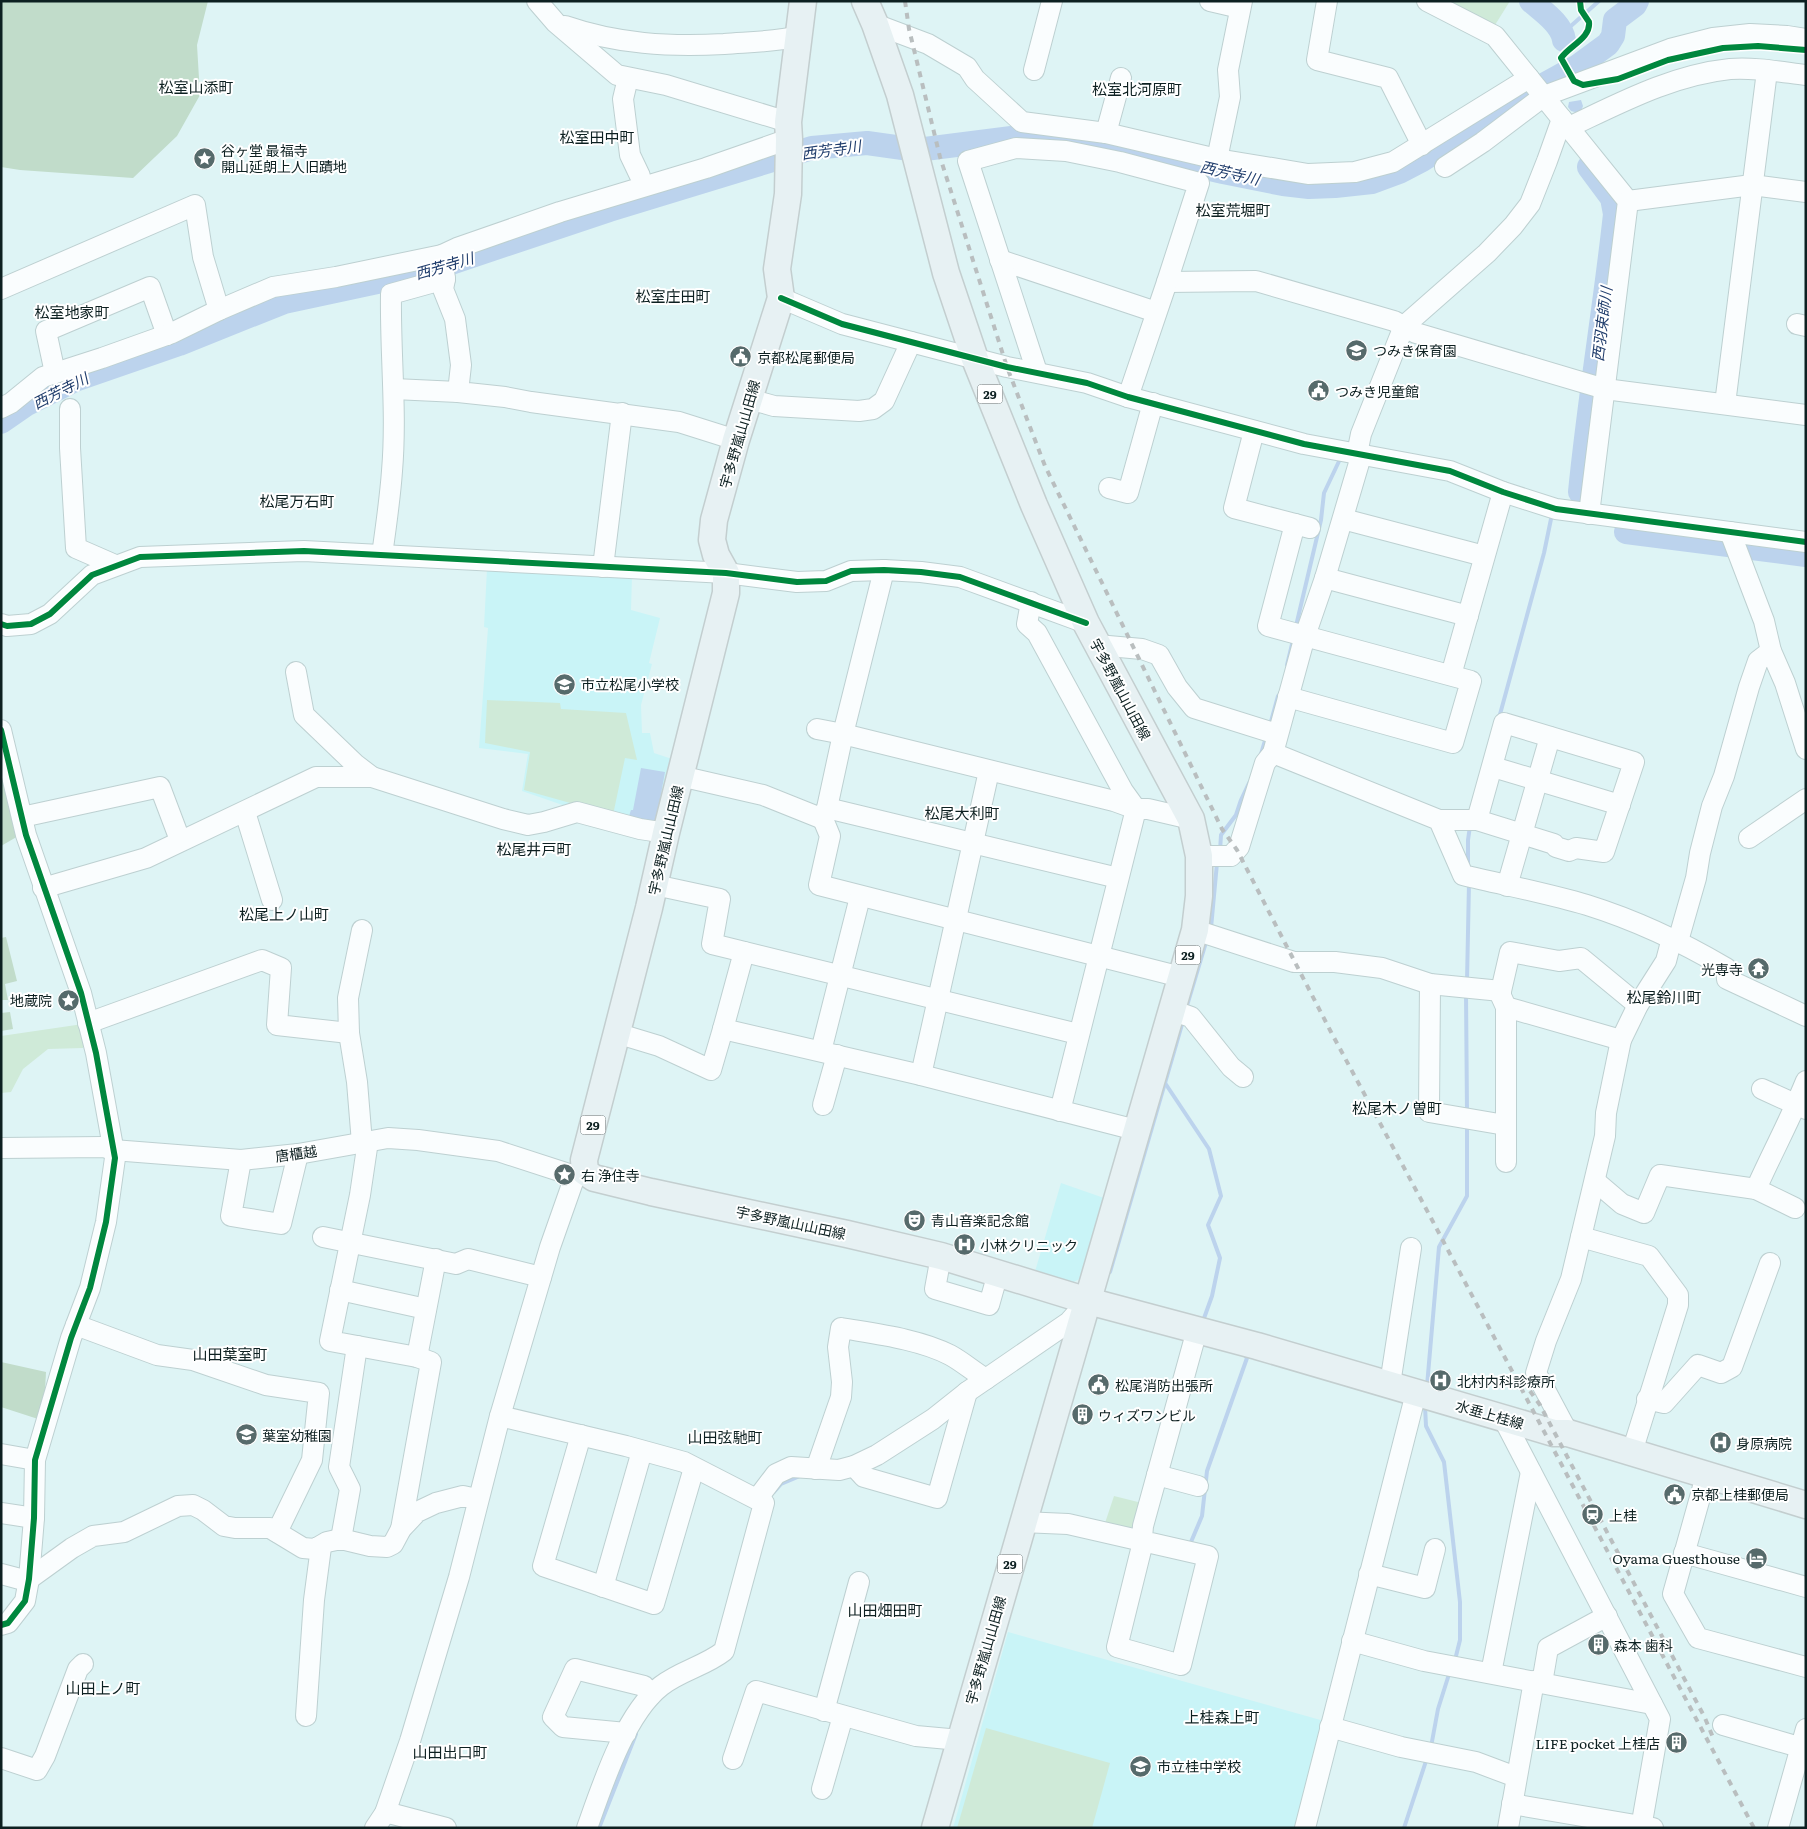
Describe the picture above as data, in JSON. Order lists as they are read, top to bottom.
{
  "streets": {
    "main road": ["29", "宇多野嵐山山田線", "水垂上桂線"],
    "street": ["唐櫃越"]
  },
  "crossings": [
    ["宇多野嵐山山田線", "唐櫃越"],
    ["宇多野嵐山山田線", "水垂上桂線"]
  ],
  "districts": [
    "松室山添町",
    "松室北河原町",
    "松室田中町",
    "松室荒堀町",
    "松室庄田町",
    "松室地家町",
    "松尾万石町",
    "松尾大利町",
    "松尾井戸町",
    "松尾上ノ山町",
    "松尾鈴川町",
    "松尾木ノ曽町",
    "山田葉室町",
    "山田弦馳町",
    "山田畑田町",
    "山田上ノ町",
    "上桂森上町",
    "山田出口町"
  ],
  "water": ["西芳寺川", "西羽束師川"],
  "places": {
    "place": ["谷ヶ堂 最福寺 開山延朗上人旧蹟地", "地蔵院", "右 浄住寺"],
    "school or university": [
      "つみき保育園",
      "市立松尾小学校",
      "葉室幼稚園",
      "市立桂中学校"
    ],
    "public building": [
      "京都松尾郵便局",
      "つみき児童館",
      "松尾消防出張所",
      "京都上桂郵便局"
    ],
    "temple": ["光専寺"],
    "theatre": ["青山音楽記念館"],
    "hospital": ["小林クリニック", "北村内科診療所", "身原病院"],
    "building": ["ウィズワンビル", "森本 歯科", "LIFE pocket 上桂店"],
    "station": ["上桂"],
    "hotel": ["Oyama Guesthouse"]
  }
}
